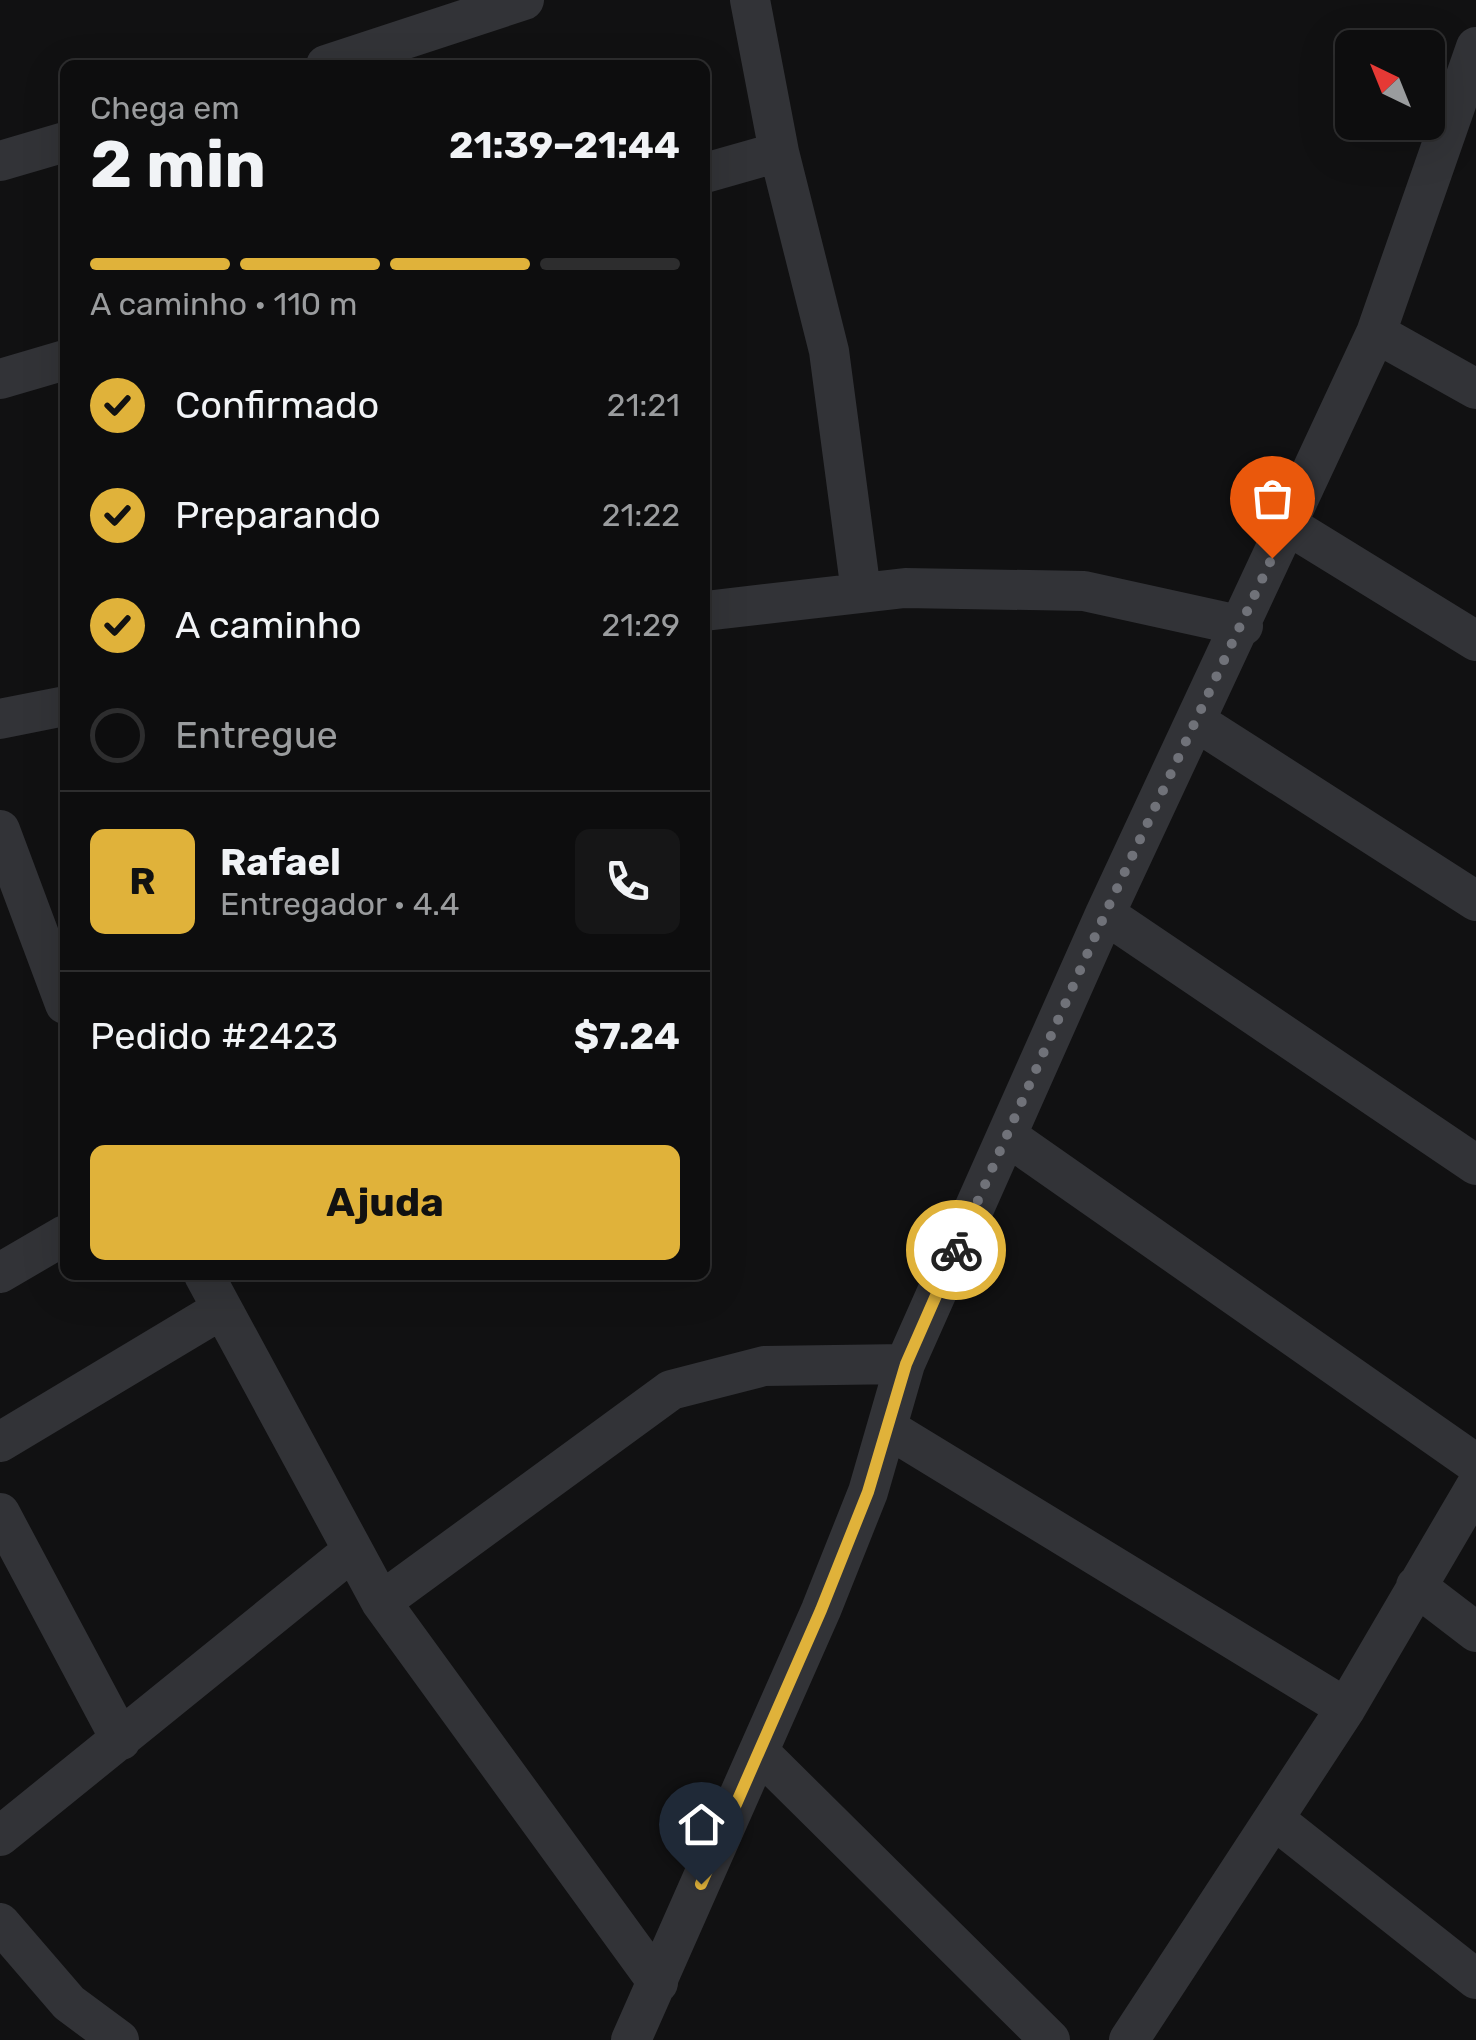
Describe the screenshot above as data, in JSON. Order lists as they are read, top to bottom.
{
  "north": "top left",
  "page": {
    "heading": ["2 min", "Chega em", "21:39–21:44"],
    "panel": [
      "Rafael",
      "Entregador · 4.4",
      "Pedido #2423",
      "$7.24"
    ],
    "bar": "A caminho · 110 m",
    "list": [
      ["Confirmado", "21:21"],
      ["Preparando", "21:22"],
      ["A caminho", "21:29"],
      "Entregue"
    ],
    "round": "R",
    "buttons": "Ajuda"
  }
}
